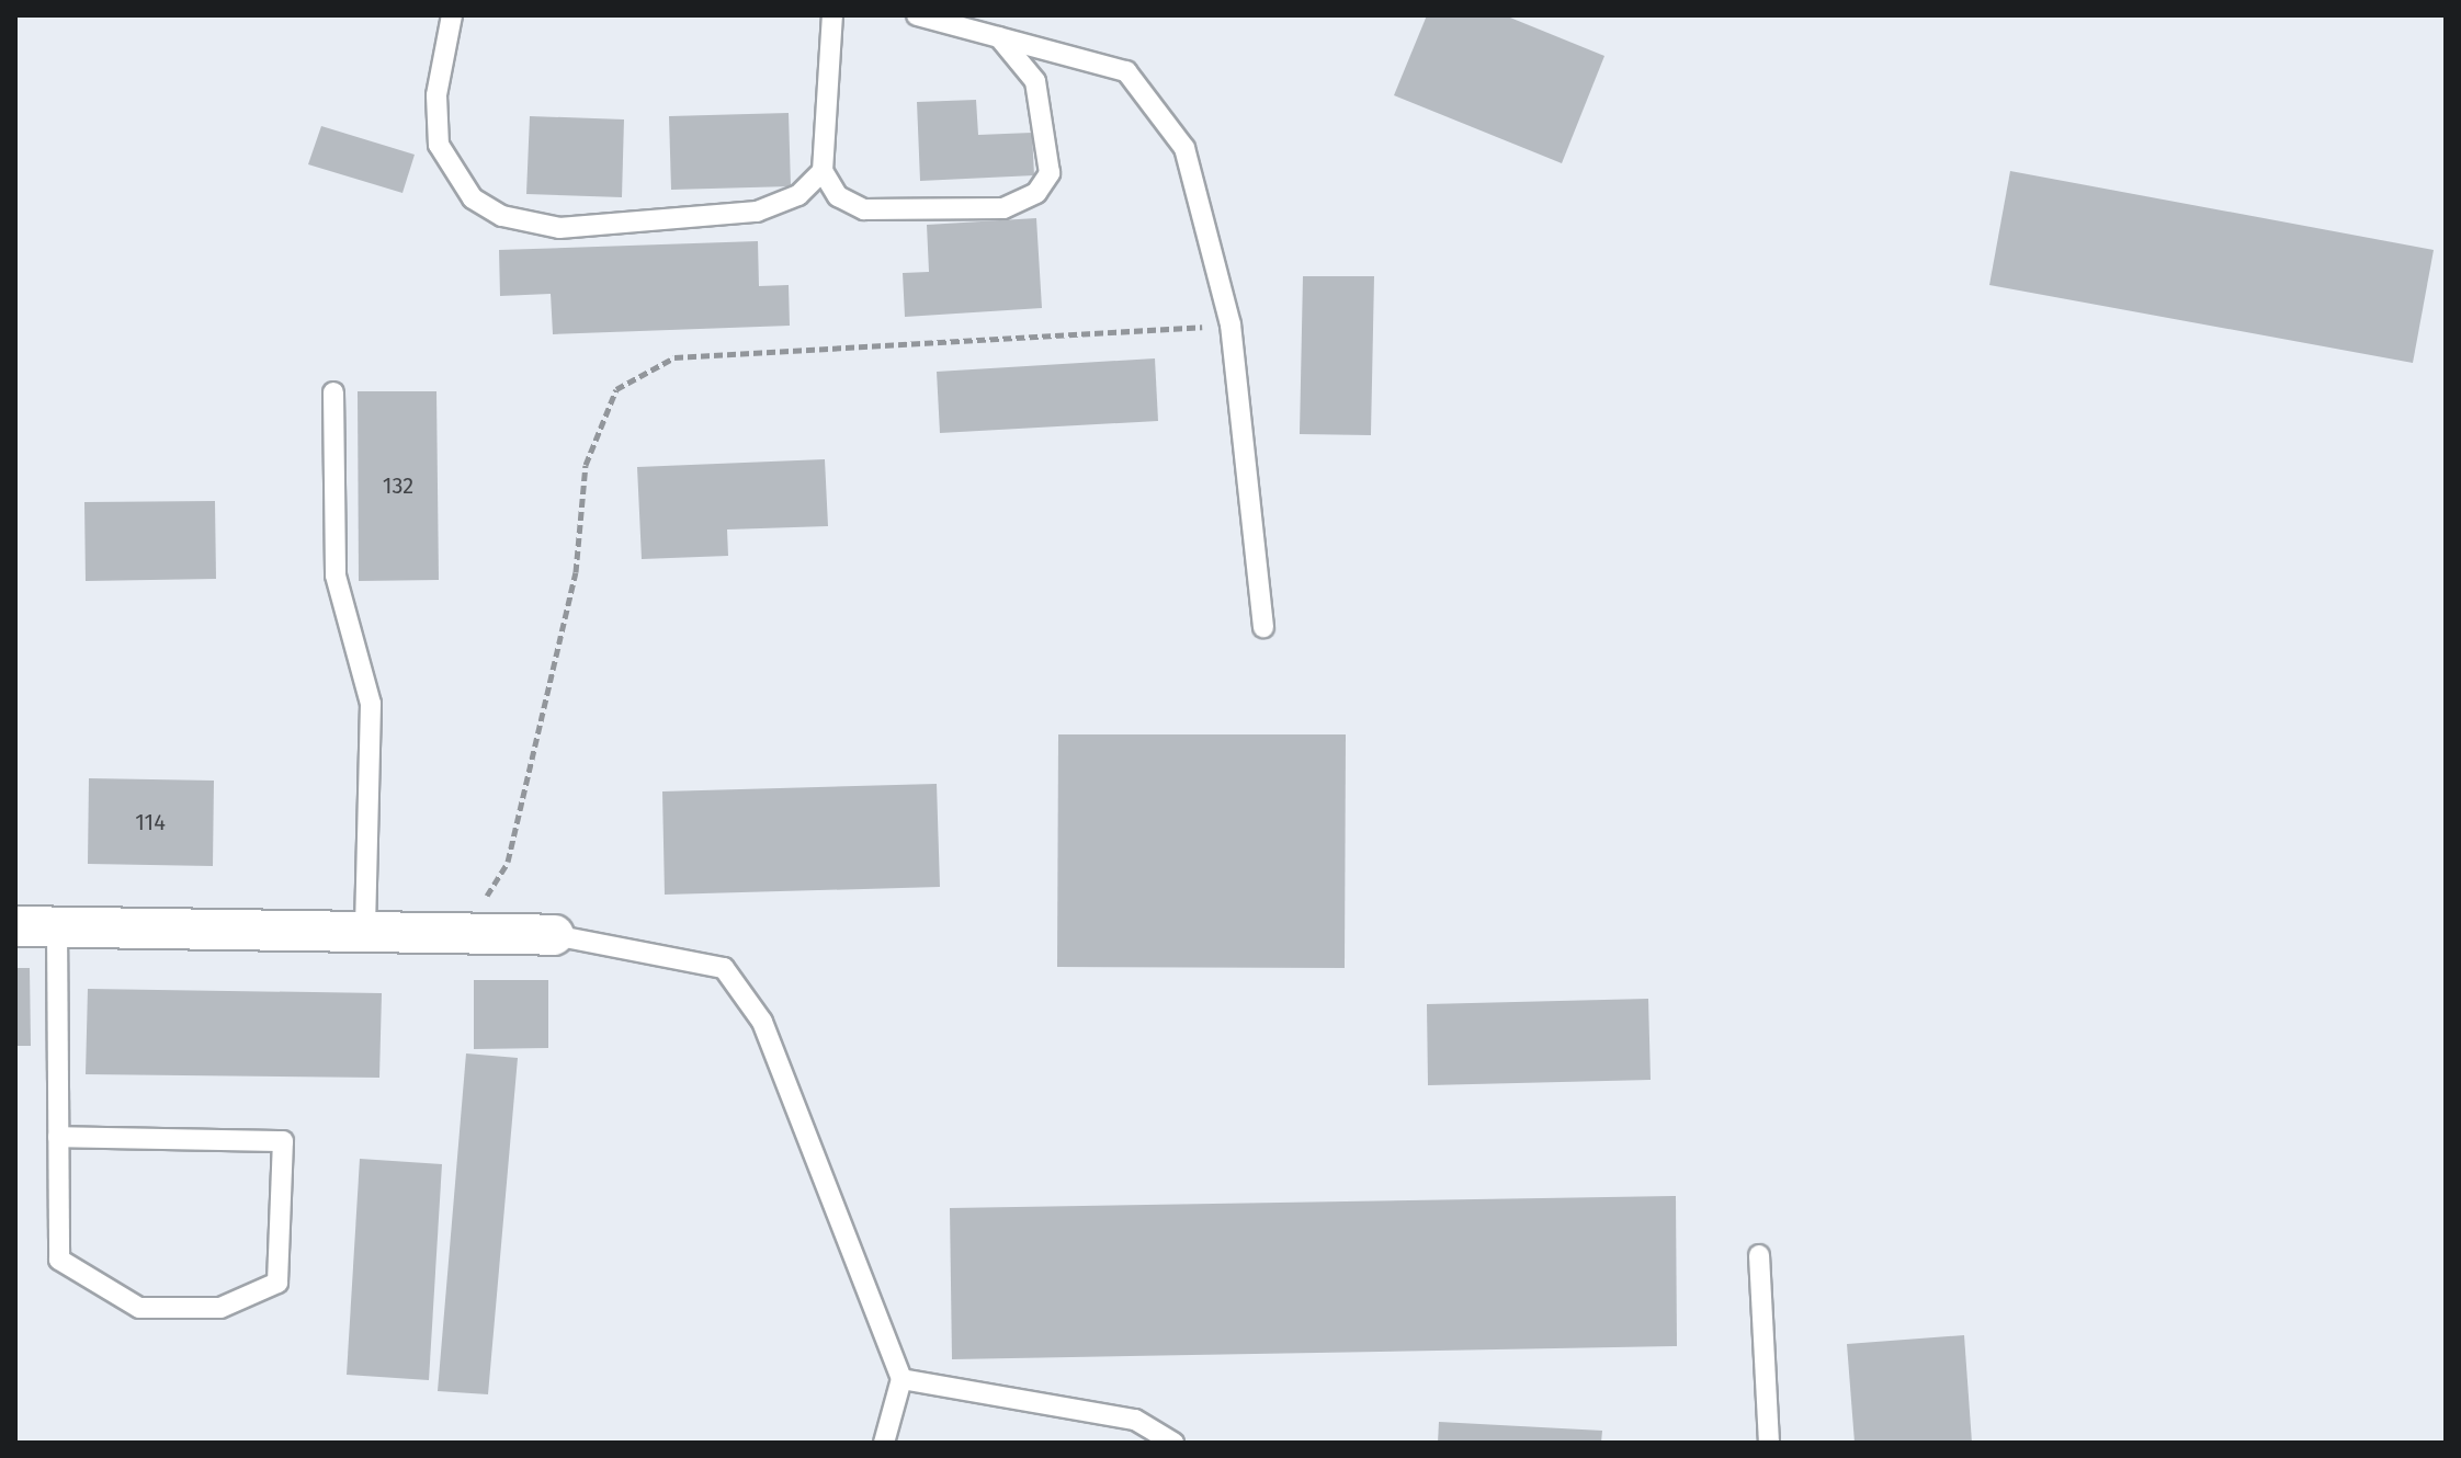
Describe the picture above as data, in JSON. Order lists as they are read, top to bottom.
{
  "house_numbers": ["132", "114"]
}
